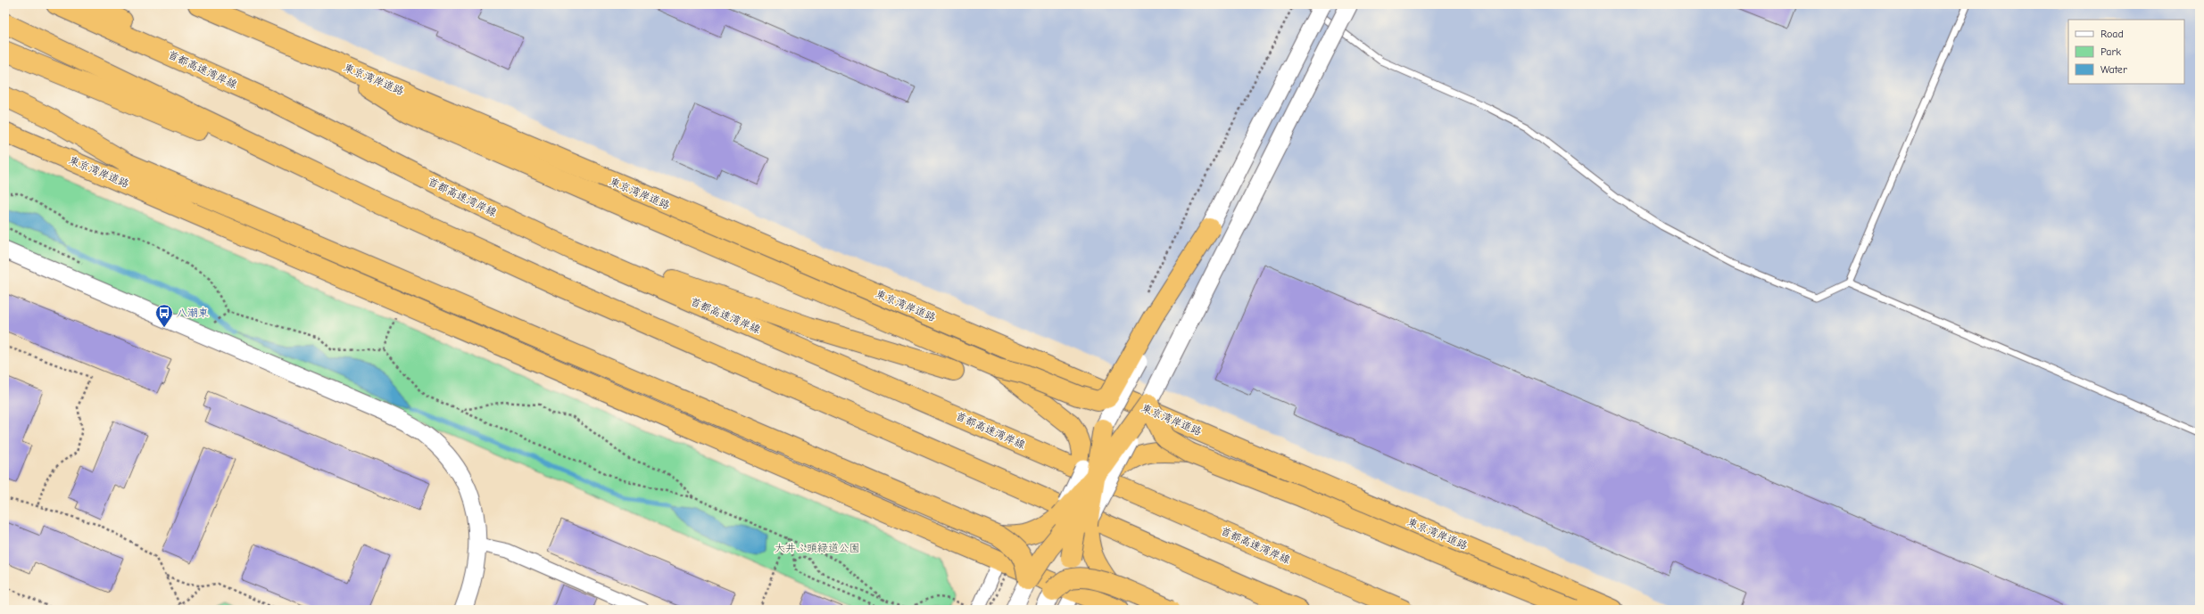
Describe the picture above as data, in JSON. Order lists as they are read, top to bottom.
{
  "streets": {
    "highway": ["首都高速湾岸線", "東京湾岸道路"]
  },
  "parks": ["大井ふ頭緑道公園"],
  "places": {
    "bus stop": ["八潮東"]
  },
  "legend": ["Road", "Park", "Water"]
}
